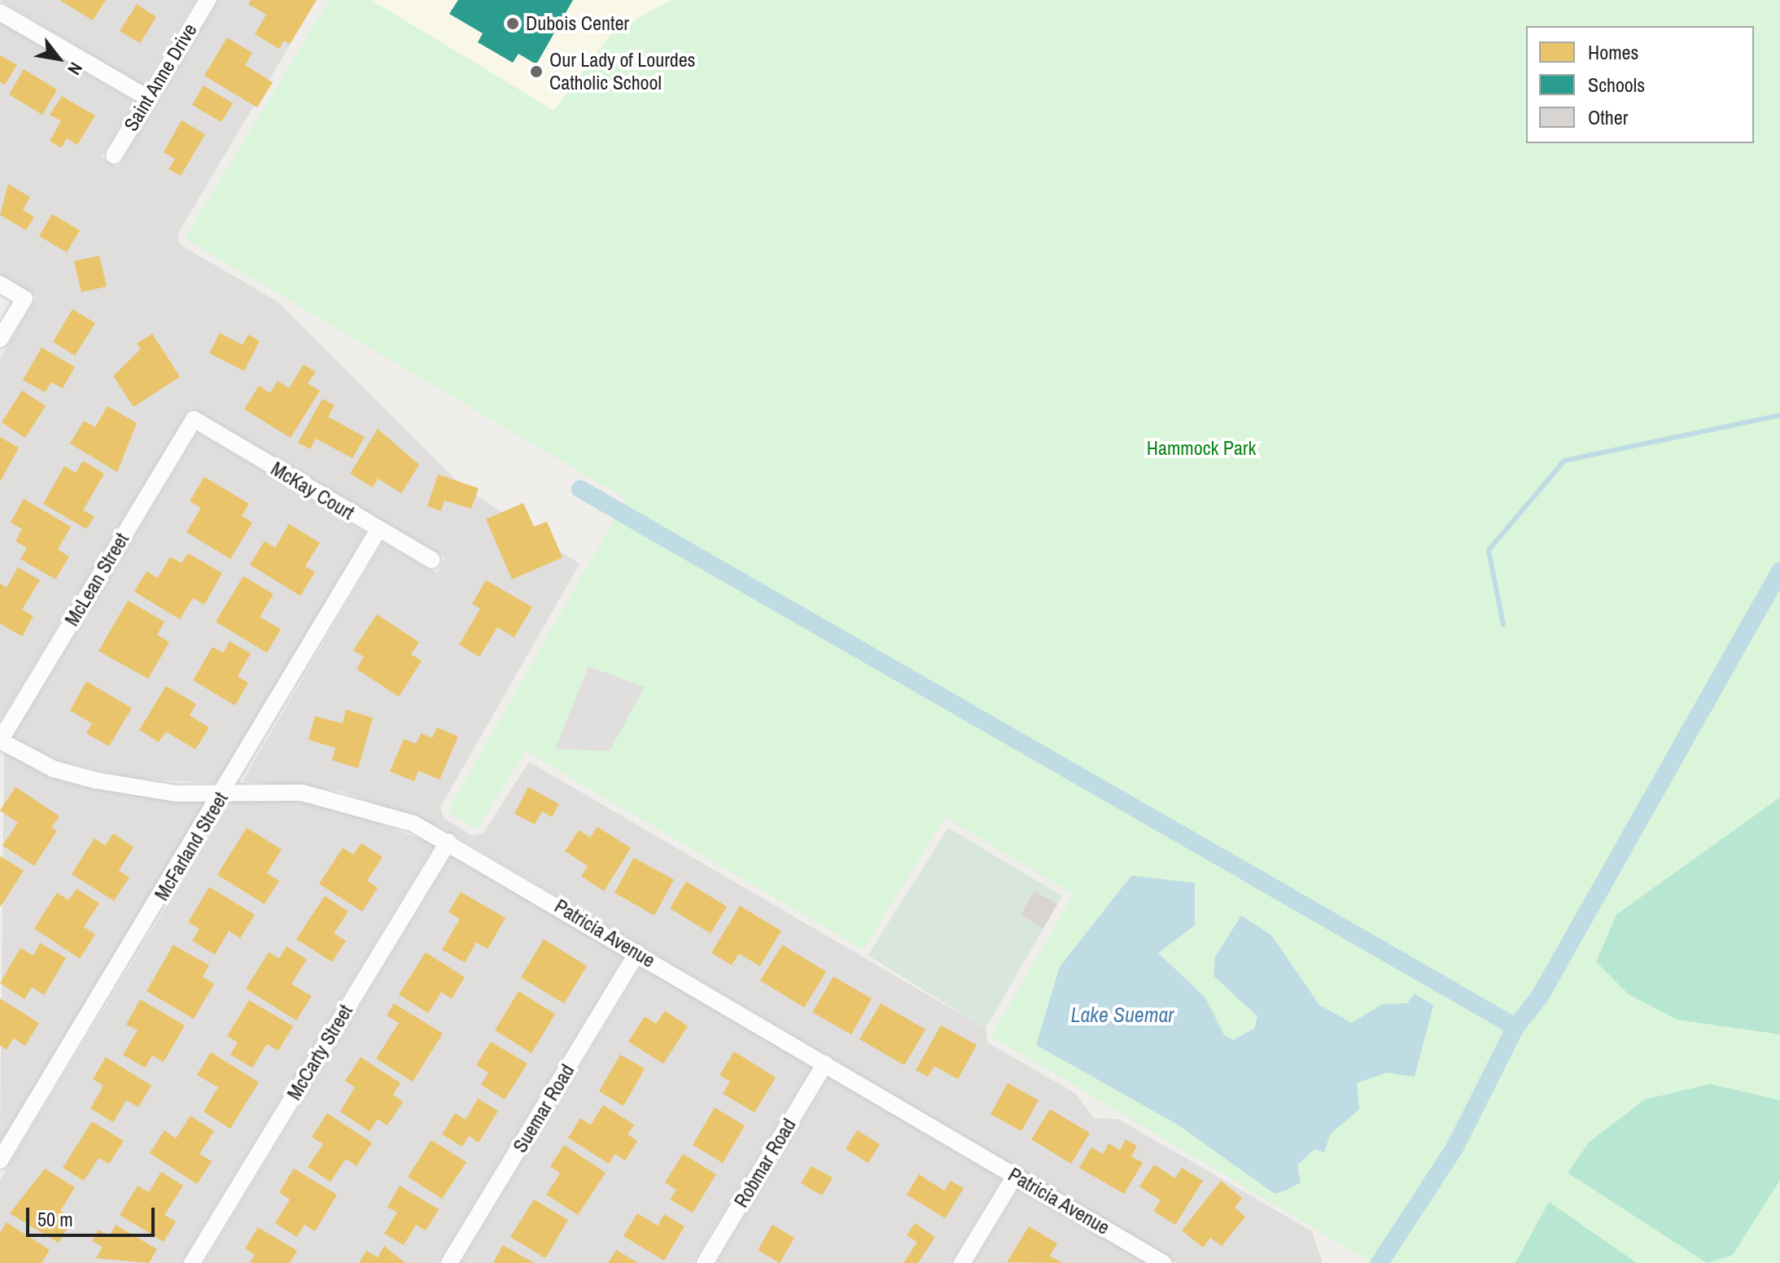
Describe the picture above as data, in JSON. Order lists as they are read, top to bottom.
{
  "streets": {
    "street": [
      "Saint Anne Drive",
      "McKay Court",
      "McLean Street",
      "McFarland Street",
      "Patricia Avenue",
      "McCarty Street",
      "Suemar Road",
      "Robmar Road"
    ]
  },
  "crossings": [
    ["McKay Court", "McLean Street"],
    ["McKay Court", "McFarland Street"],
    ["McLean Street", "Patricia Avenue"],
    ["McFarland Street", "Patricia Avenue"],
    ["Patricia Avenue", "McCarty Street"],
    ["Patricia Avenue", "Suemar Road"],
    ["Patricia Avenue", "Robmar Road"]
  ],
  "water": ["Lake Suemar"],
  "parks": ["Hammock Park"],
  "places": ["Dubois Center", "Our Lady of Lourdes Catholic School"],
  "legend": ["Homes", "Schools", "Other"],
  "scale_bar": "50 m",
  "north": "bottom right"
}
